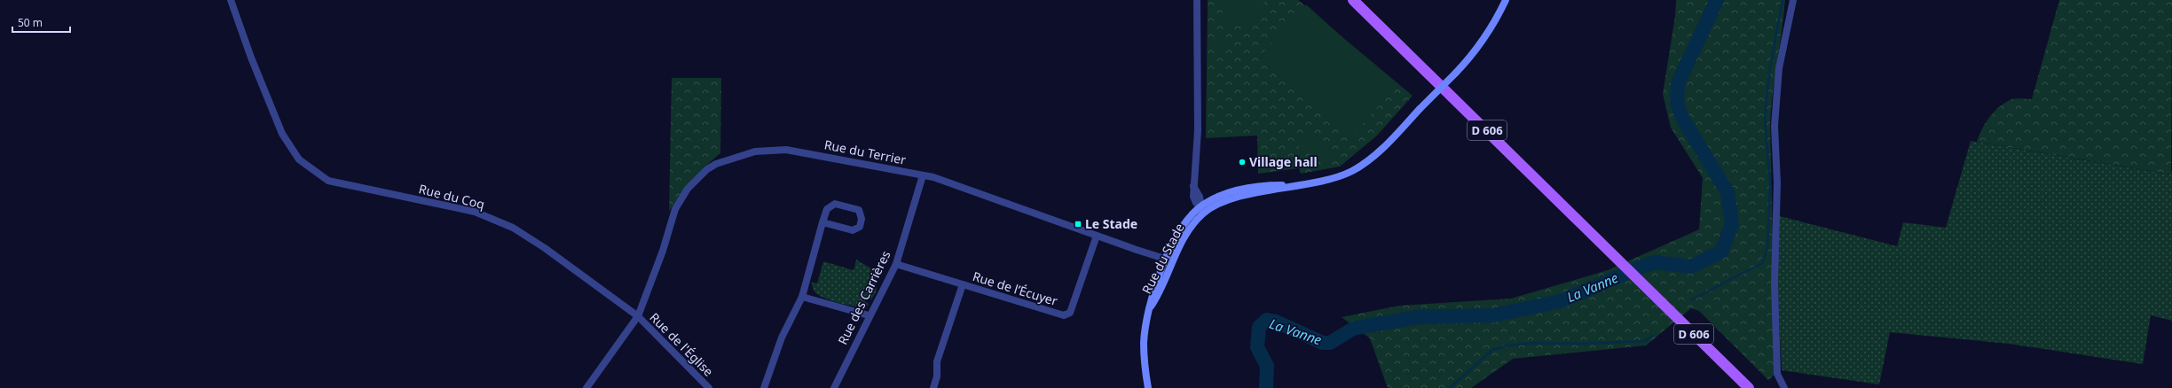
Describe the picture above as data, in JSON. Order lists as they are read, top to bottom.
{
  "streets": {
    "main road": ["D 606"],
    "street": [
      "Rue du Terrier",
      "Rue du Coq",
      "Rue du Stade",
      "Rue de l’Écuyer",
      "Rue des Carrières",
      "Rue de l'Église"
    ]
  },
  "crossings": [
    ["Rue du Terrier", "Rue du Coq"],
    ["Rue du Terrier", "Rue du Stade"],
    ["Rue du Terrier", "Rue de l’Écuyer"],
    ["Rue du Terrier", "Rue des Carrières"],
    ["Rue du Terrier", "Rue de l'Église"],
    ["Rue du Coq", "Rue de l'Église"],
    ["Rue de l’Écuyer", "Rue des Carrières"]
  ],
  "water": ["La Vanne"],
  "places": {
    "other": ["Village hall"],
    "transit": ["Le Stade"]
  },
  "scale_bar": "50 m"
}
